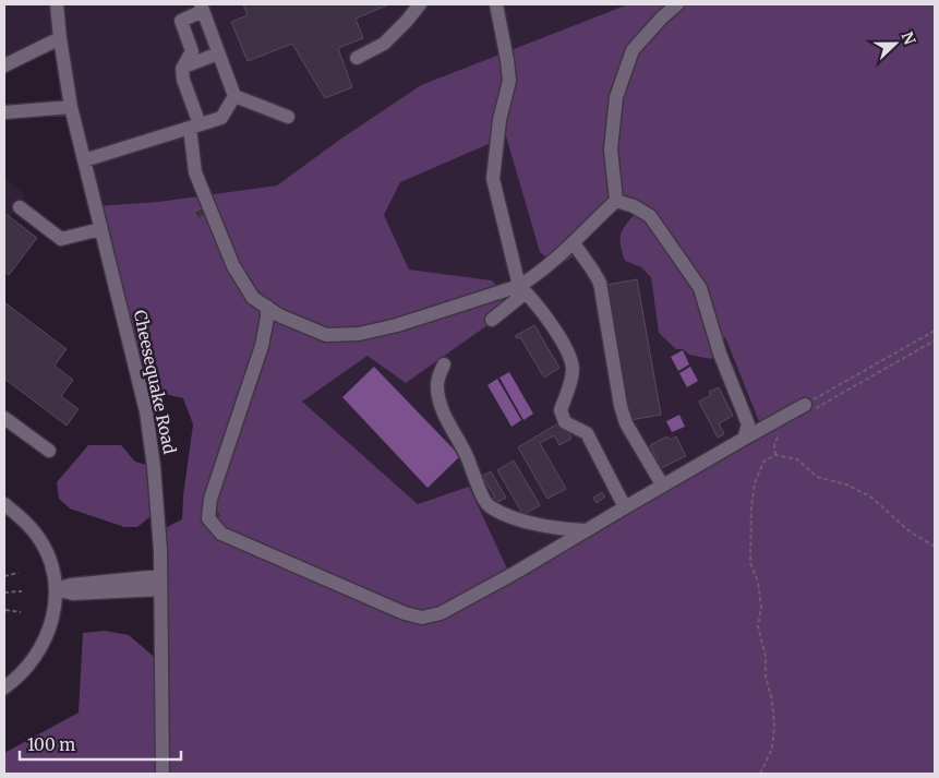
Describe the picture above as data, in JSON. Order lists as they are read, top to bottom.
{
  "streets": {
    "street": ["Cheesequake Road"]
  },
  "scale_bar": "100 m",
  "north": "right"
}
